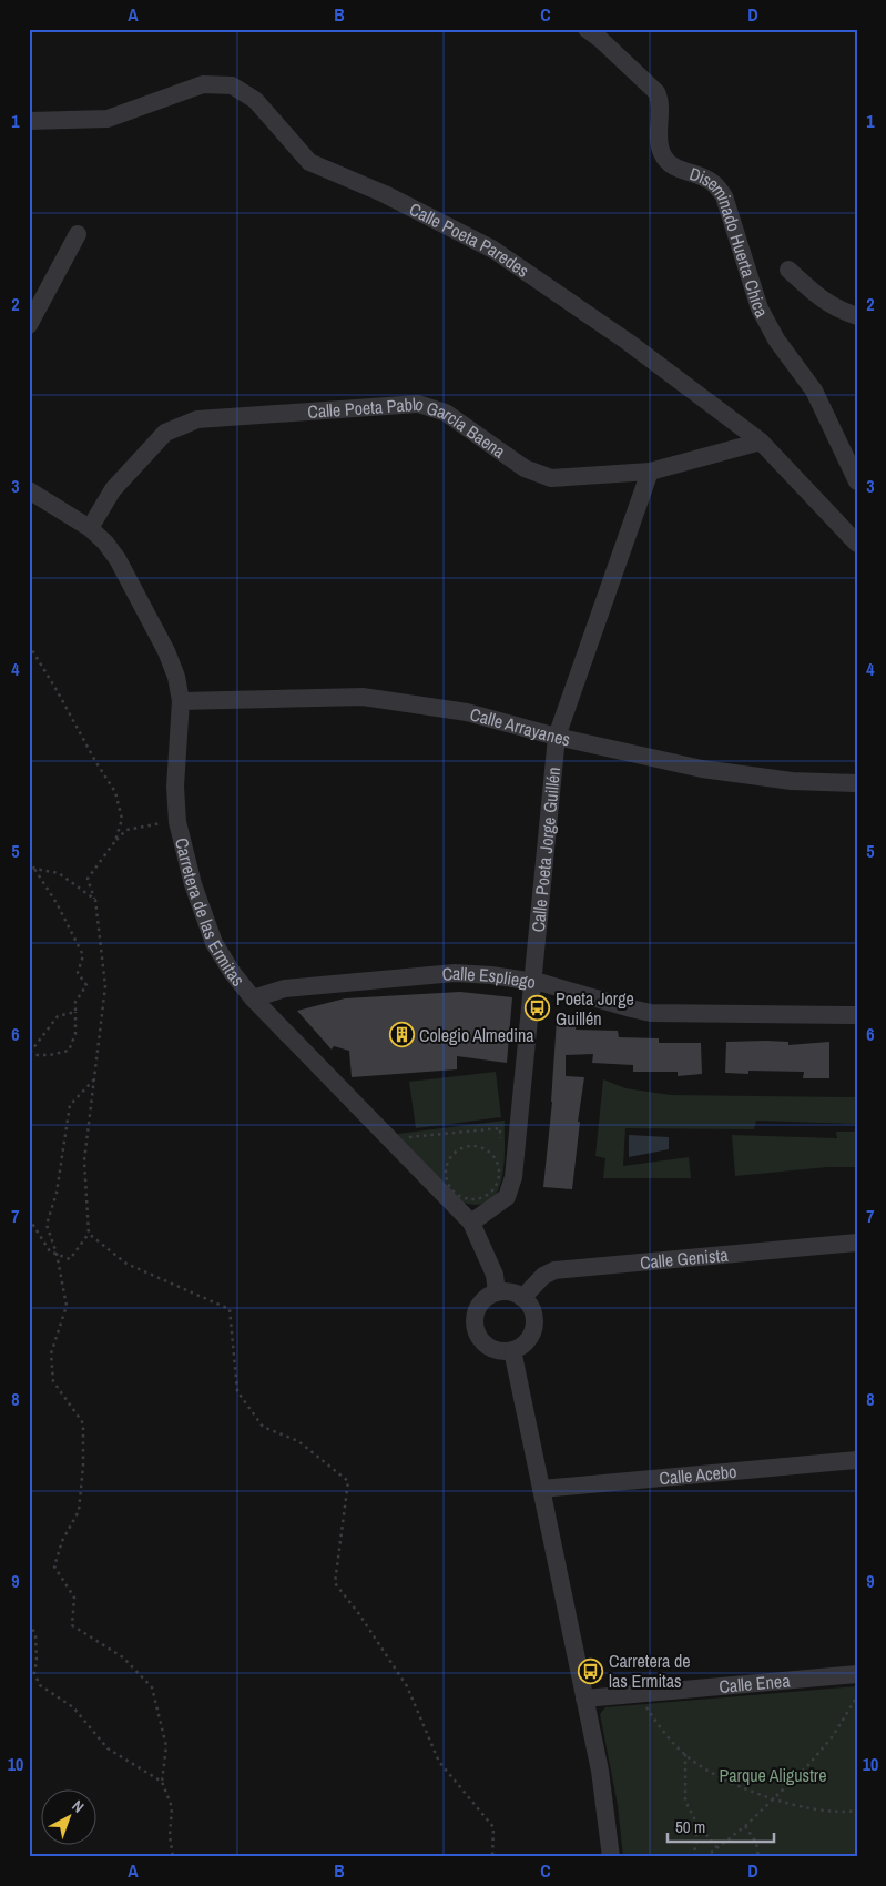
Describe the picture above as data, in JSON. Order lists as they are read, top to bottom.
{
  "streets": {
    "street": [
      "Calle Poeta Paredes",
      "Diseminado Huerta Chica",
      "Calle Poeta Pablo García Baena",
      "Calle Arrayanes",
      "Calle Poeta Jorge Guillén",
      "Carretera de las Ermitas",
      "Calle Espliego",
      "Calle Genista",
      "Calle Acebo",
      "Calle Enea"
    ]
  },
  "crossings": [
    ["Calle Poeta Paredes", "Calle Poeta Pablo García Baena"],
    ["Calle Poeta Pablo García Baena", "Calle Poeta Jorge Guillén"],
    ["Calle Poeta Pablo García Baena", "Carretera de las Ermitas"],
    ["Calle Arrayanes", "Calle Poeta Jorge Guillén"],
    ["Calle Arrayanes", "Carretera de las Ermitas"],
    ["Calle Poeta Jorge Guillén", "Carretera de las Ermitas"],
    ["Calle Poeta Jorge Guillén", "Calle Espliego"],
    ["Carretera de las Ermitas", "Calle Espliego"],
    ["Carretera de las Ermitas", "Calle Genista"]
  ],
  "parks": ["Parque Aligustre"],
  "places": {
    "bus stop": ["Poeta Jorge Guillén", "Carretera de las Ermitas"],
    "building": ["Colegio Almedina"]
  },
  "scale_bar": "50 m",
  "north": "top right",
  "grid": {
    "columns": [
      "A",
      "B",
      "C",
      "D"
    ],
    "rows": [
      "1",
      "2",
      "3",
      "4",
      "5",
      "6",
      "7",
      "8",
      "9",
      "10"
    ]
  }
}
